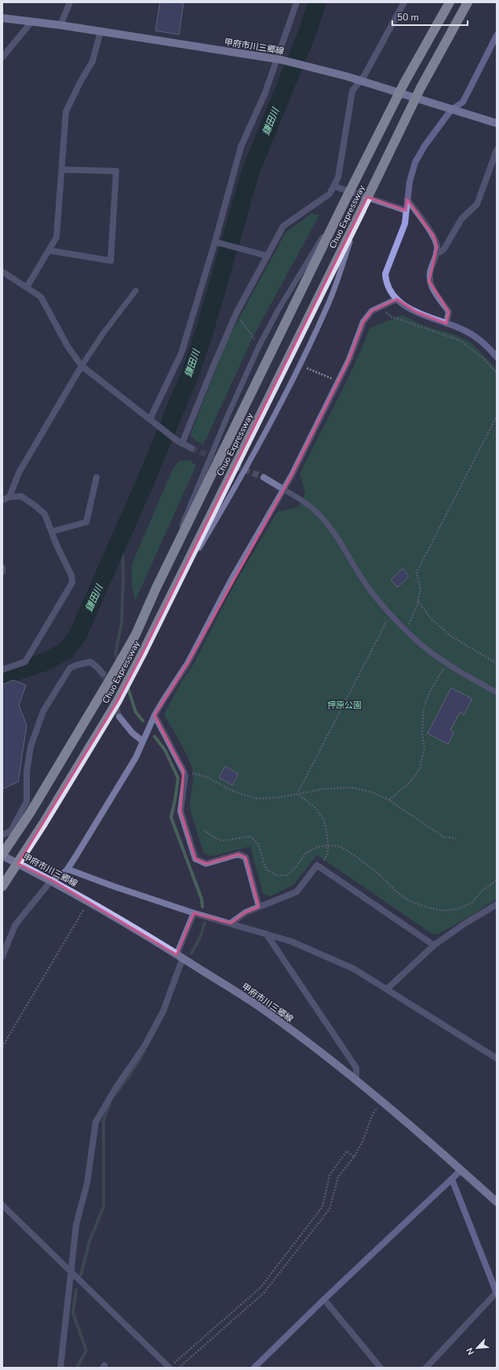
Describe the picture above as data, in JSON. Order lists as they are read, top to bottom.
{
  "streets": {
    "highway": ["Chuo Expressway"],
    "main road": ["甲府市川三郷線"]
  },
  "crossings": [
    ["甲府市川三郷線", "Chuo Expressway"]
  ],
  "water": ["鎌田川"],
  "parks": ["押原公園"],
  "scale_bar": "50 m",
  "north": "bottom left"
}
